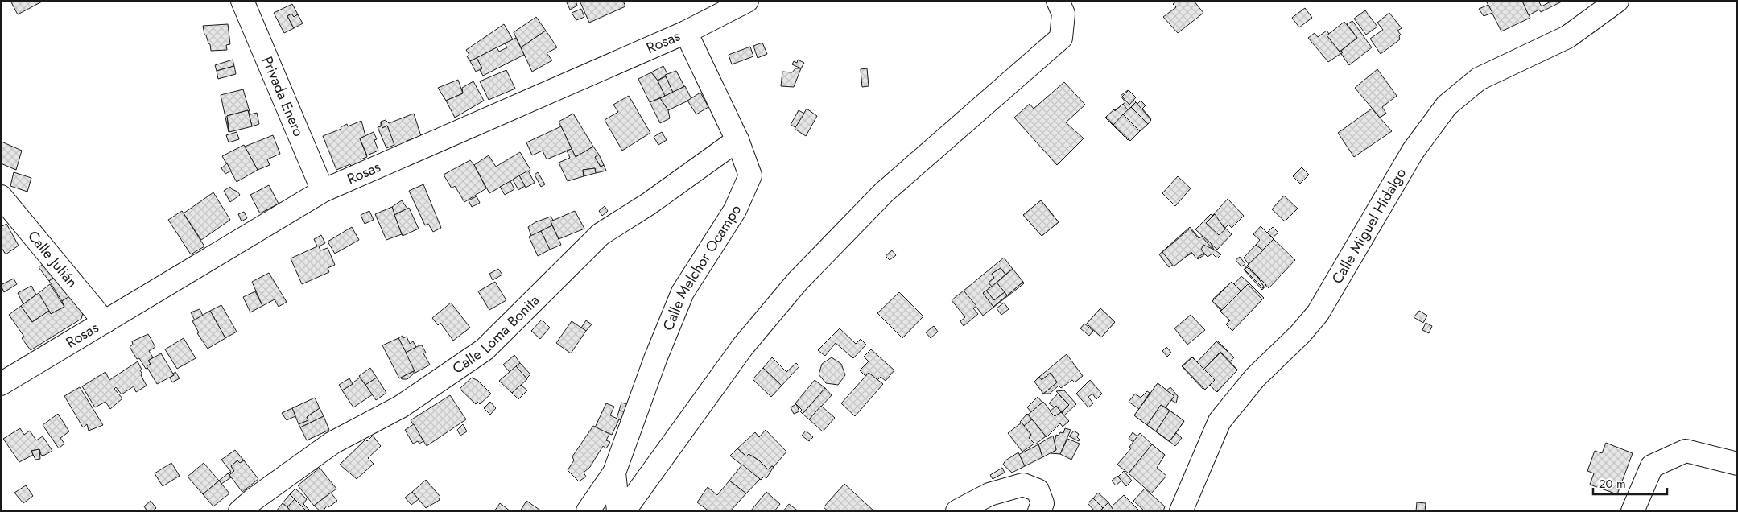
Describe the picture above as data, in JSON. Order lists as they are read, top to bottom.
{
  "streets": {
    "street": [
      "Rosas",
      "Privada Enero",
      "Calle Miguel Hidalgo",
      "Calle Julián",
      "Calle Melchor Ocampo",
      "Calle Loma Bonita"
    ]
  },
  "crossings": [
    ["Rosas", "Privada Enero"],
    ["Rosas", "Calle Julián"],
    ["Rosas", "Calle Melchor Ocampo"],
    ["Calle Melchor Ocampo", "Calle Loma Bonita"]
  ],
  "scale_bar": "20 m"
}
